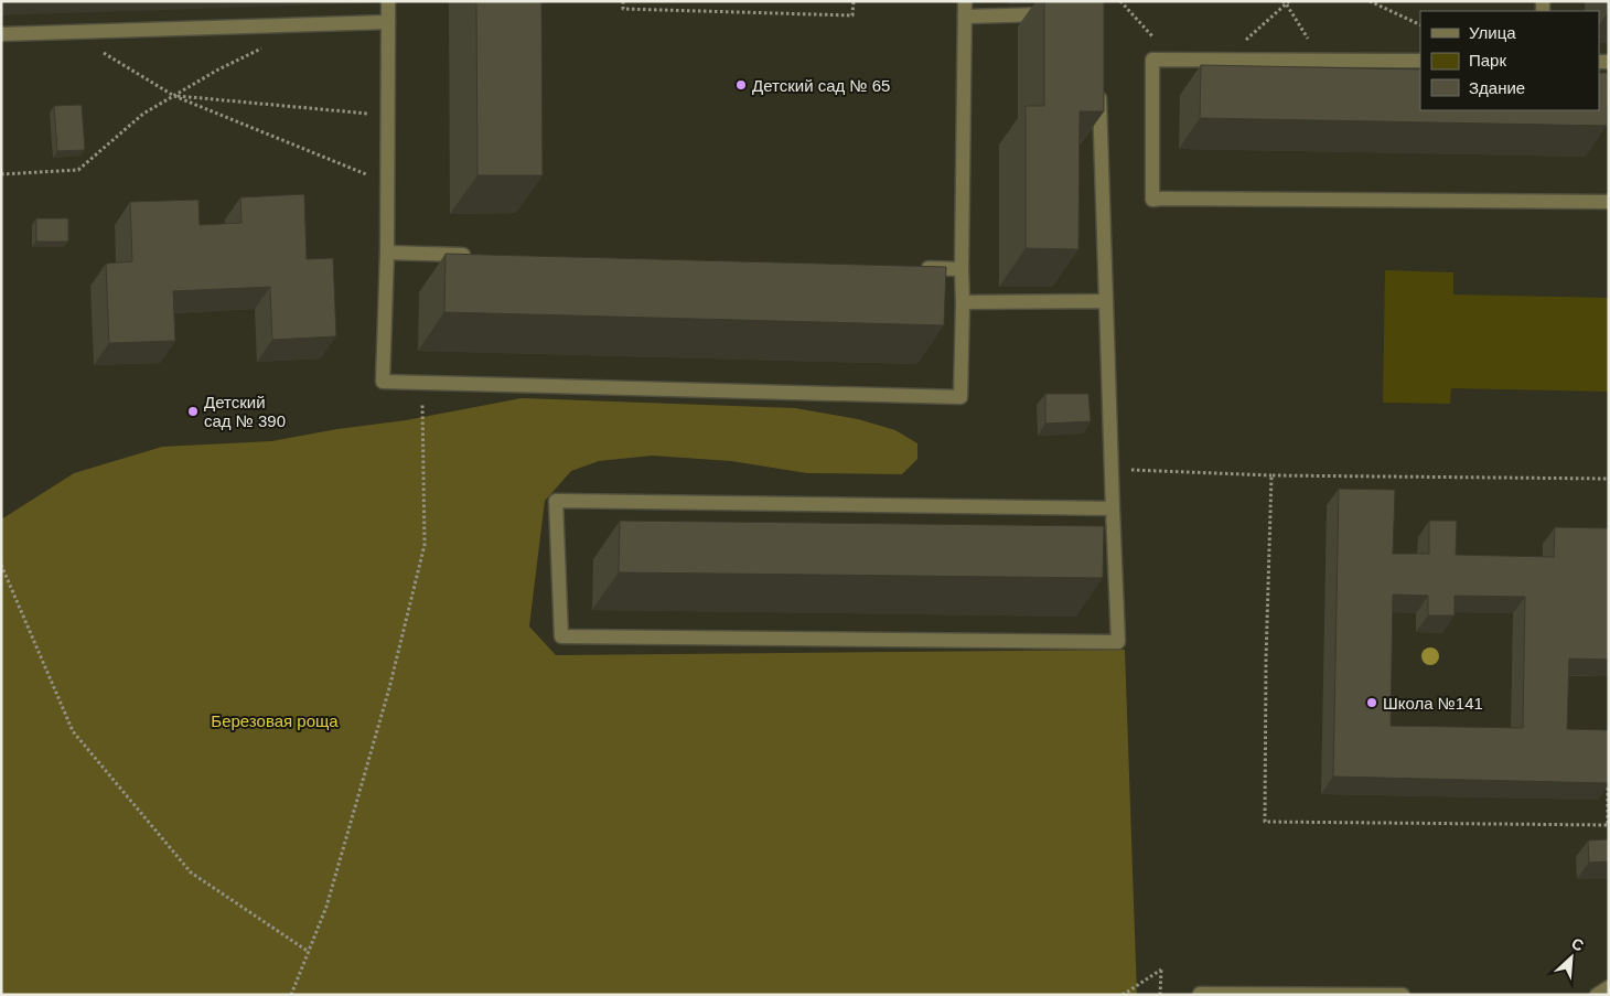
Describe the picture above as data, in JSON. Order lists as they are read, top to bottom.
{
  "parks": ["Березовая роща"],
  "places": ["Детский сад № 65", "Детский сад № 390", "Школа №141"],
  "legend": ["Улица", "Парк", "Здание"],
  "north": "top right"
}
